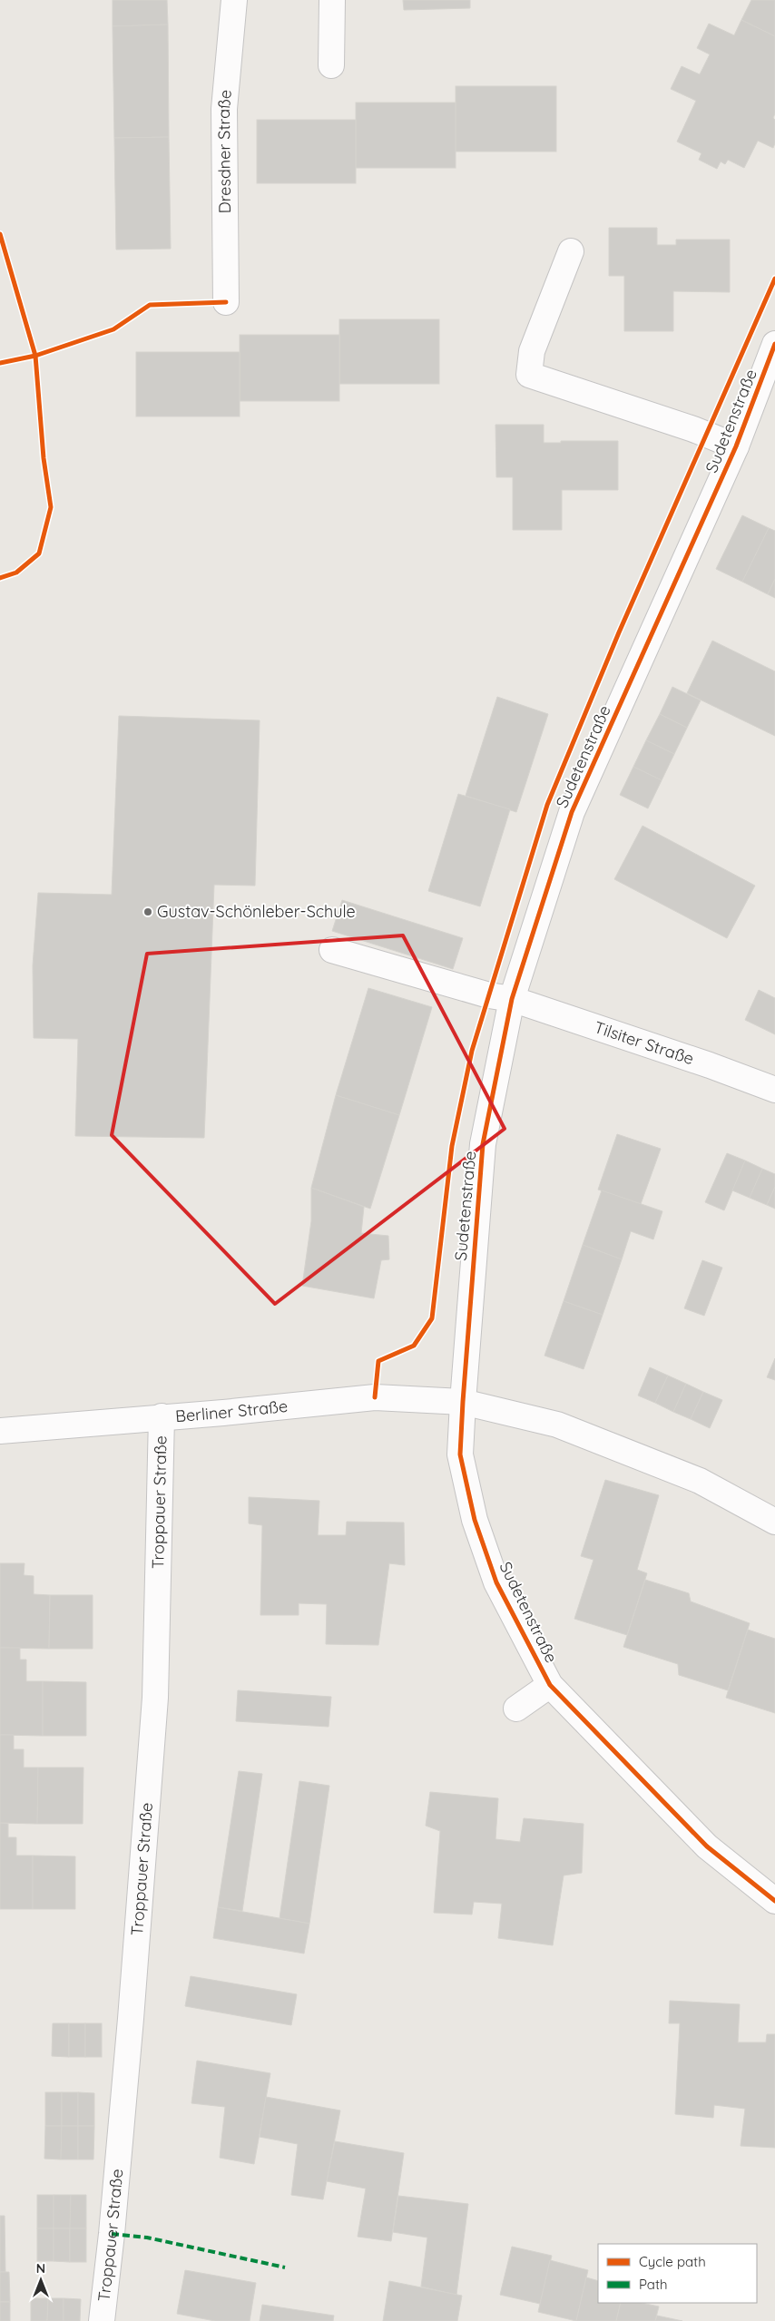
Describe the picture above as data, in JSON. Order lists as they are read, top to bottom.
{
  "streets": {
    "street": [
      "Dresdner Straße",
      "Sudetenstraße",
      "Tilsiter Straße",
      "Berliner Straße",
      "Troppauer Straße"
    ]
  },
  "crossings": [
    ["Sudetenstraße", "Tilsiter Straße"],
    ["Sudetenstraße", "Berliner Straße"],
    ["Berliner Straße", "Troppauer Straße"]
  ],
  "places": ["Gustav-Schönleber-Schule"],
  "legend": ["Cycle path", "Path"],
  "north": "top"
}
